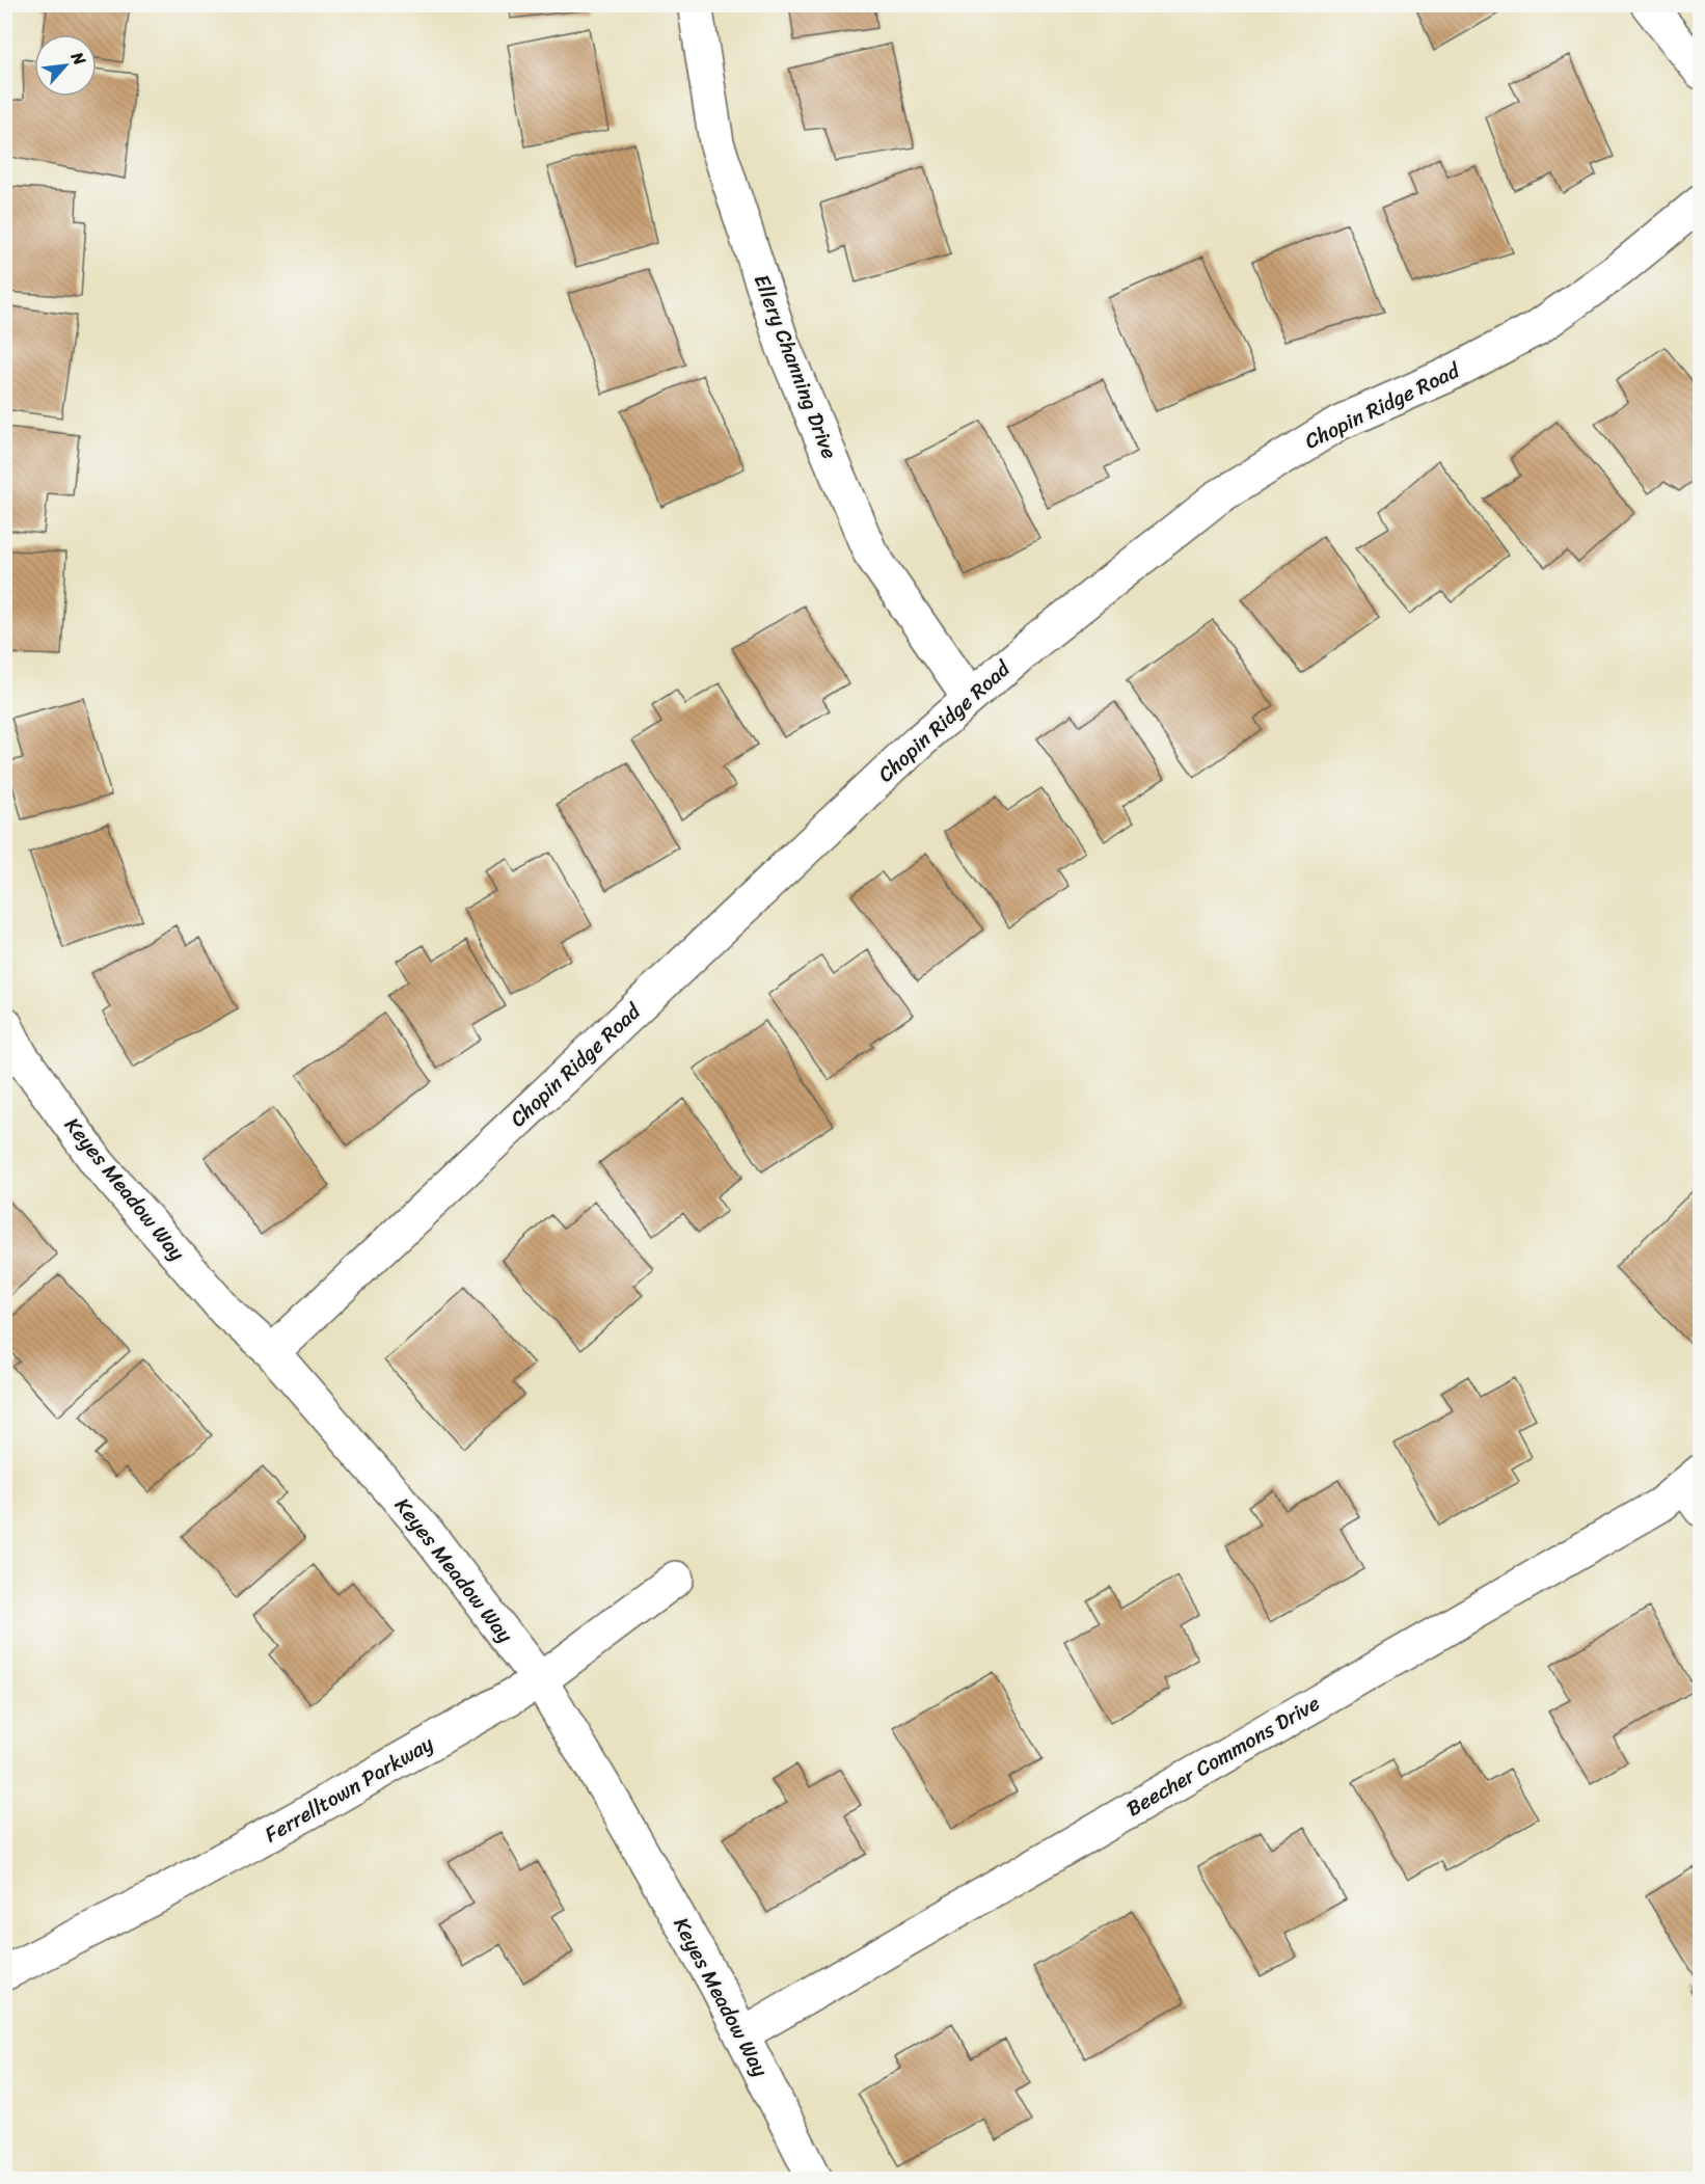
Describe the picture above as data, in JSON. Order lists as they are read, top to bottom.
{
  "streets": {
    "street": [
      "Ellery Channing Drive",
      "Chopin Ridge Road",
      "Keyes Meadow Way",
      "Beecher Commons Drive",
      "Ferrelltown Parkway"
    ]
  },
  "crossings": [
    ["Ellery Channing Drive", "Chopin Ridge Road"],
    ["Chopin Ridge Road", "Keyes Meadow Way"],
    ["Keyes Meadow Way", "Beecher Commons Drive"],
    ["Keyes Meadow Way", "Ferrelltown Parkway"]
  ],
  "north": "top right"
}
